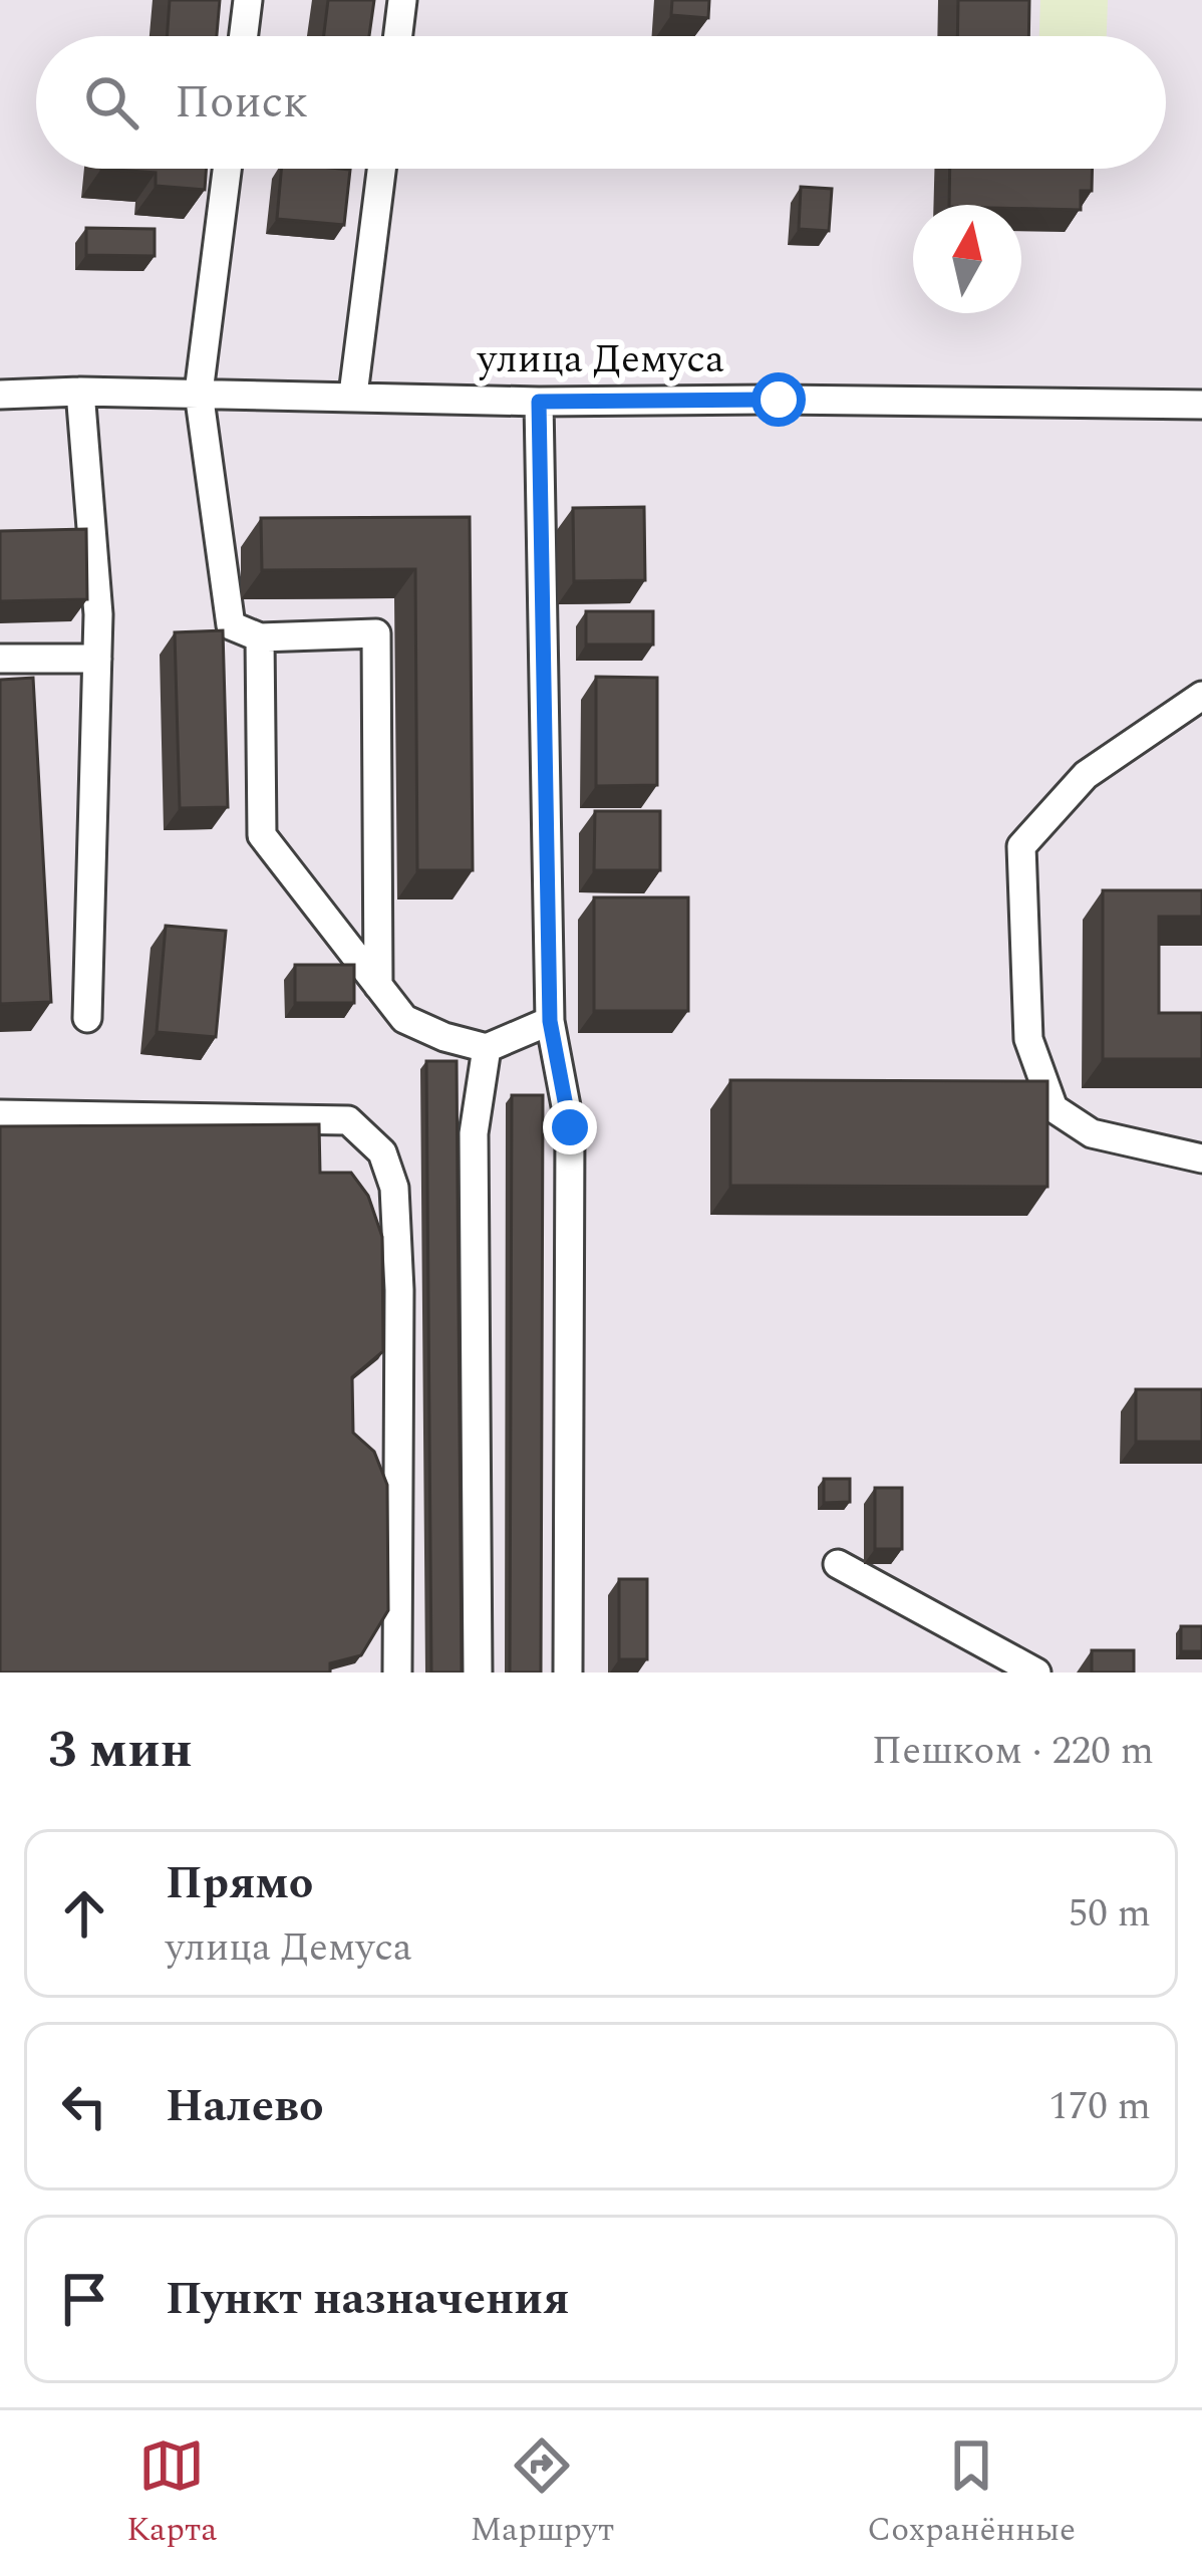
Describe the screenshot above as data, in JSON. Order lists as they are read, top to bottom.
{
  "streets": {
    "street": ["улица Демуса"]
  },
  "north": "top",
  "page": {
    "search": "Поиск",
    "heading": ["3 мин", "Пешком · 220 m"],
    "list": [
      ["Прямо", "улица Демуса", "50 m"],
      ["Налево", "170 m"],
      "Пункт назначения"
    ],
    "nav": ["Карта", "Маршрут", "Сохранённые"]
  }
}
